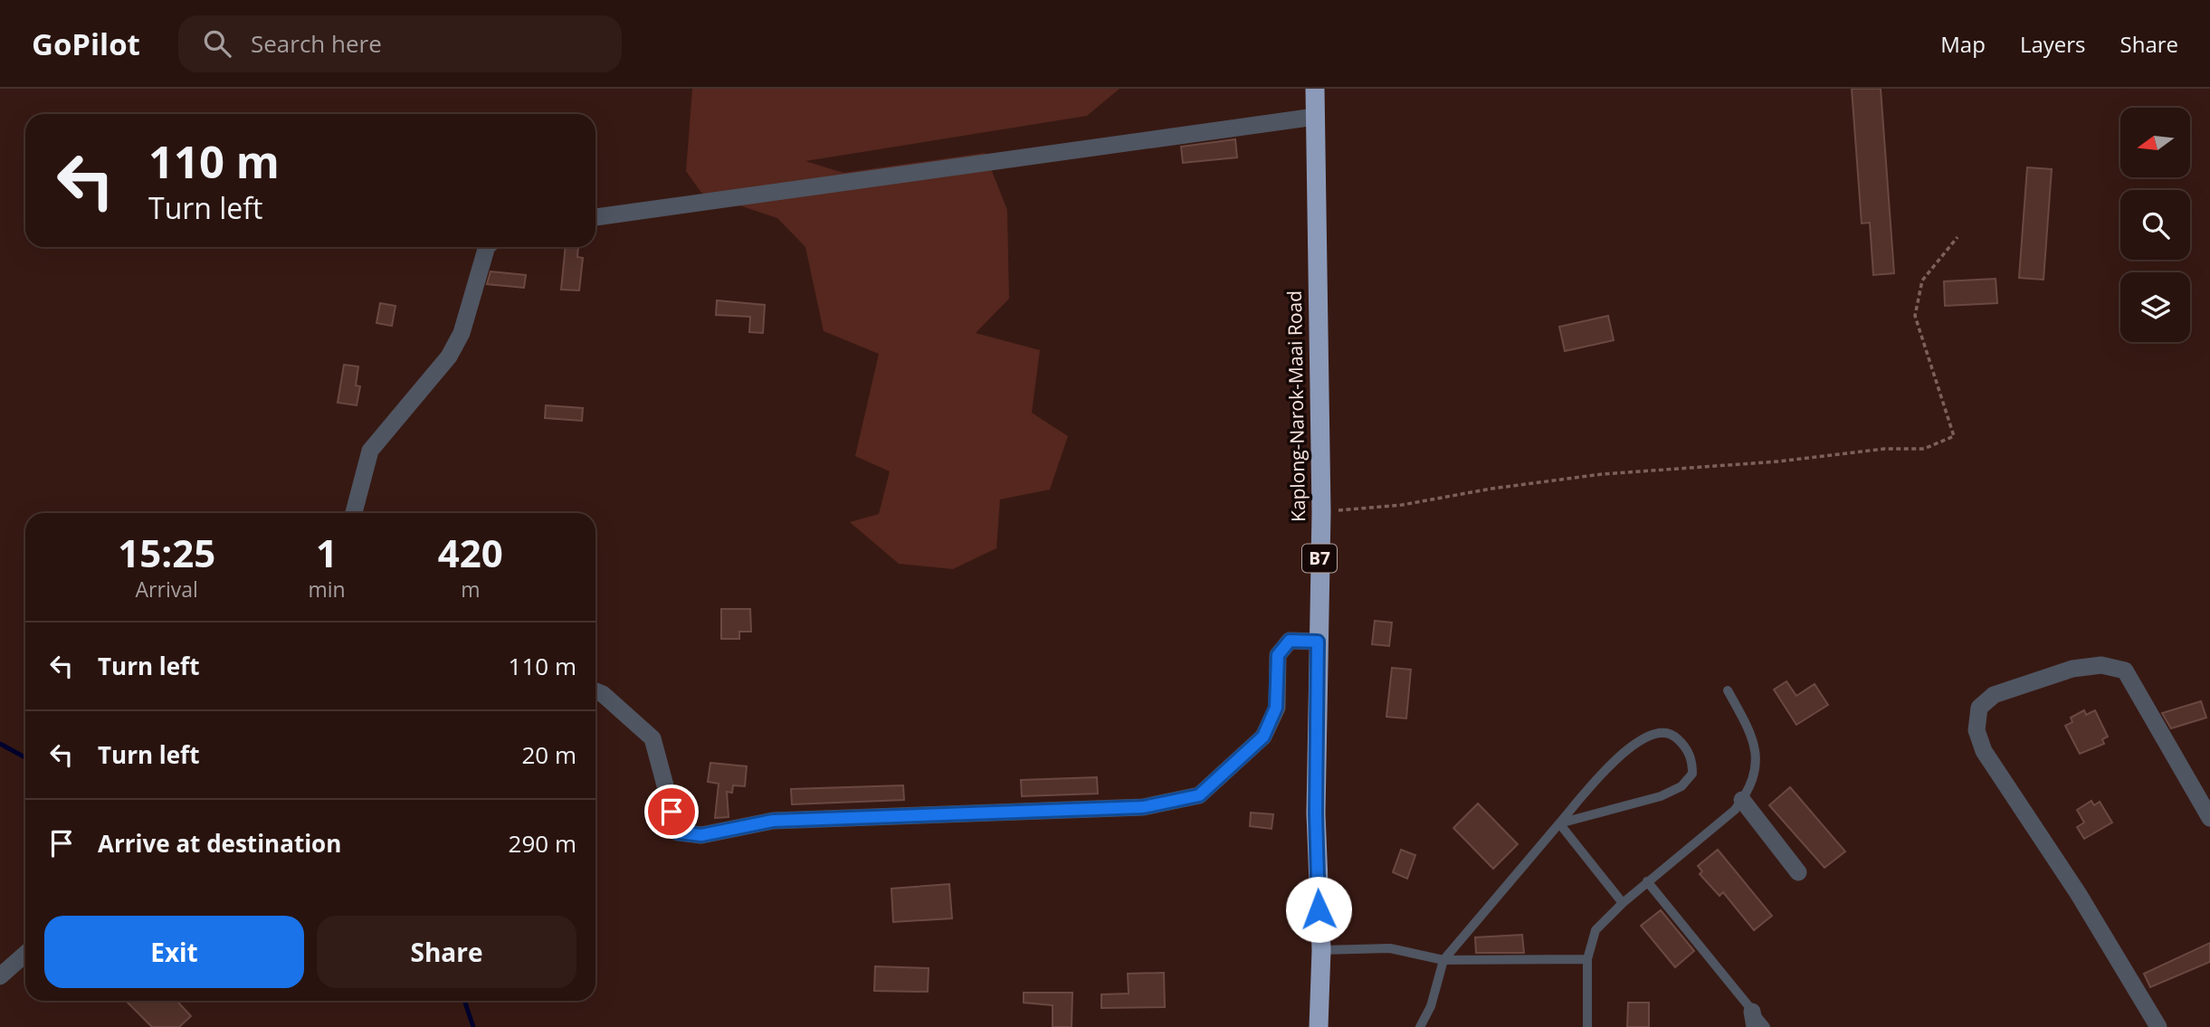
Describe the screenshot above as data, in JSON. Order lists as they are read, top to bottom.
{
  "streets": {
    "highway": ["Kaplong-Narok-Maai Road", "B7"]
  },
  "north": "left",
  "page": {
    "header": "GoPilot",
    "search": "Search here",
    "nav": ["Map", "Layers", "Share"],
    "turn": ["110 m", "Turn left"],
    "eta": [
      "15:25",
      "Arrival",
      "1",
      "min",
      "420",
      "m"
    ],
    "list": [
      {
        "name": "Turn left",
        "value": "110 m"
      },
      {
        "name": "Turn left",
        "value": "20 m"
      },
      {
        "name": "Arrive at destination",
        "value": "290 m"
      }
    ],
    "buttons": ["Exit", "Share"]
  }
}
